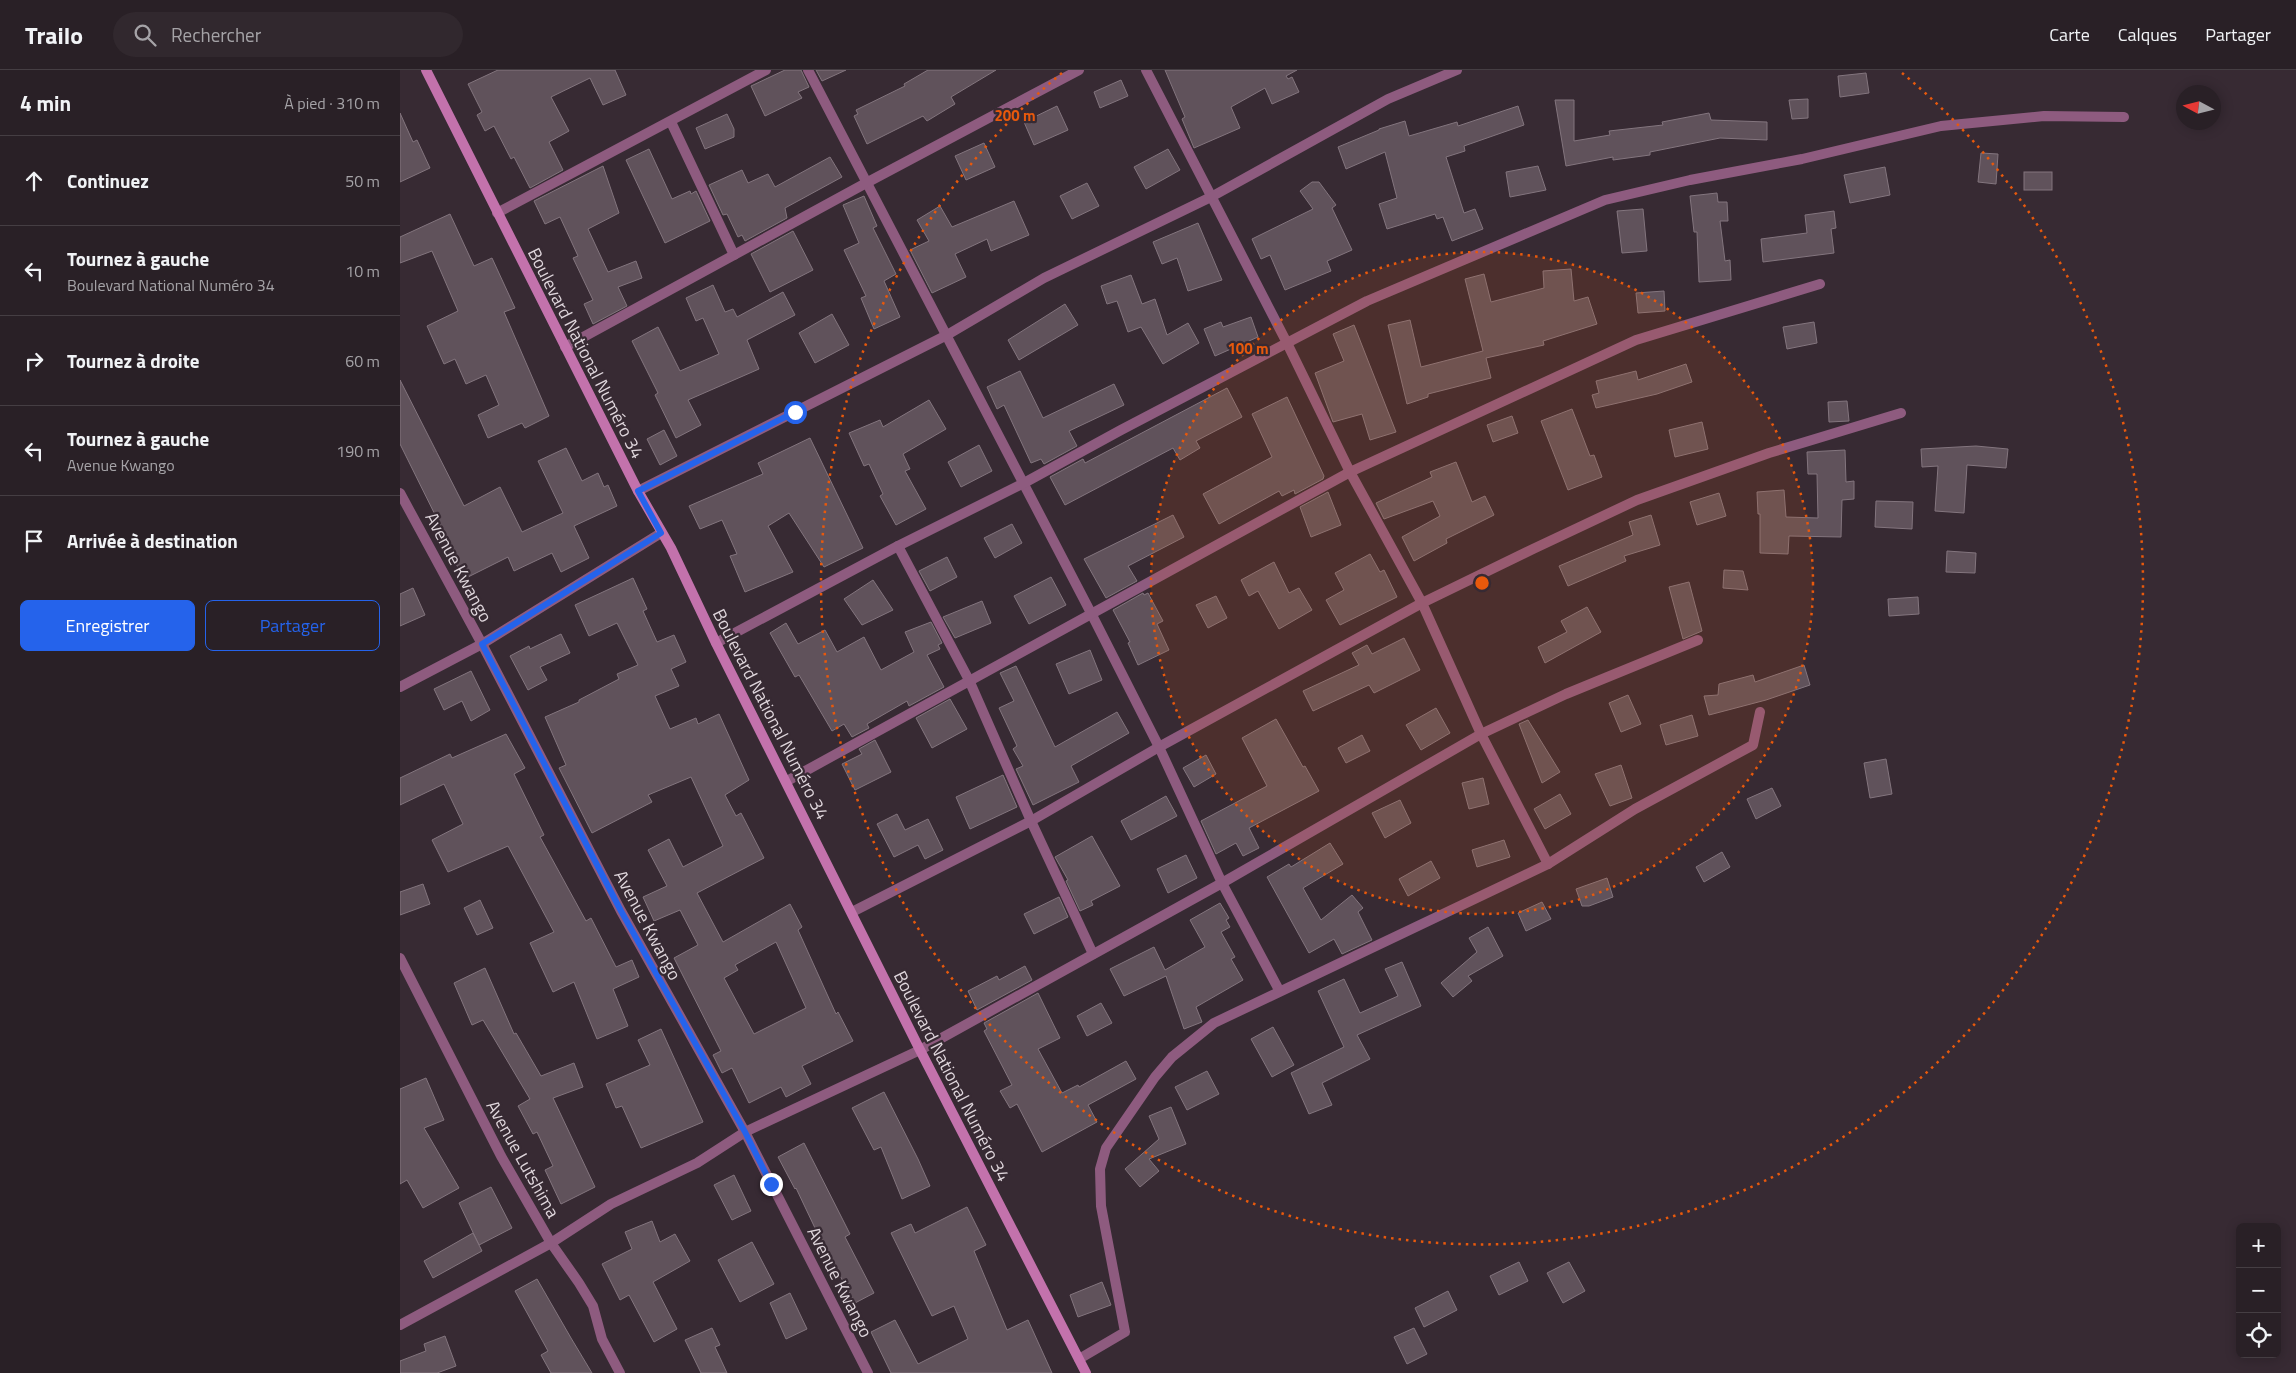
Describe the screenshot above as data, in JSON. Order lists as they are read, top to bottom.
{
  "streets": {
    "main road": ["Boulevard National Numéro 34"],
    "street": ["Avenue Kwango", "Avenue Lutshima"]
  },
  "north": "left",
  "page": {
    "header": "Trailo",
    "search": "Rechercher",
    "nav": ["Carte", "Calques", "Partager"],
    "heading": ["4 min", "À pied · 310 m"],
    "list": [
      ["Continuez", "50 m"],
      ["Tournez à gauche", "Boulevard National Numéro 34", "10 m"],
      ["Tournez à droite", "60 m"],
      ["Tournez à gauche", "Avenue Kwango", "190 m"],
      "Arrivée à destination"
    ],
    "buttons": ["Enregistrer", "Partager"],
    "map_buttons": ["+", "−"]
  },
  "rings": ["200 m", "100 m"]
}
